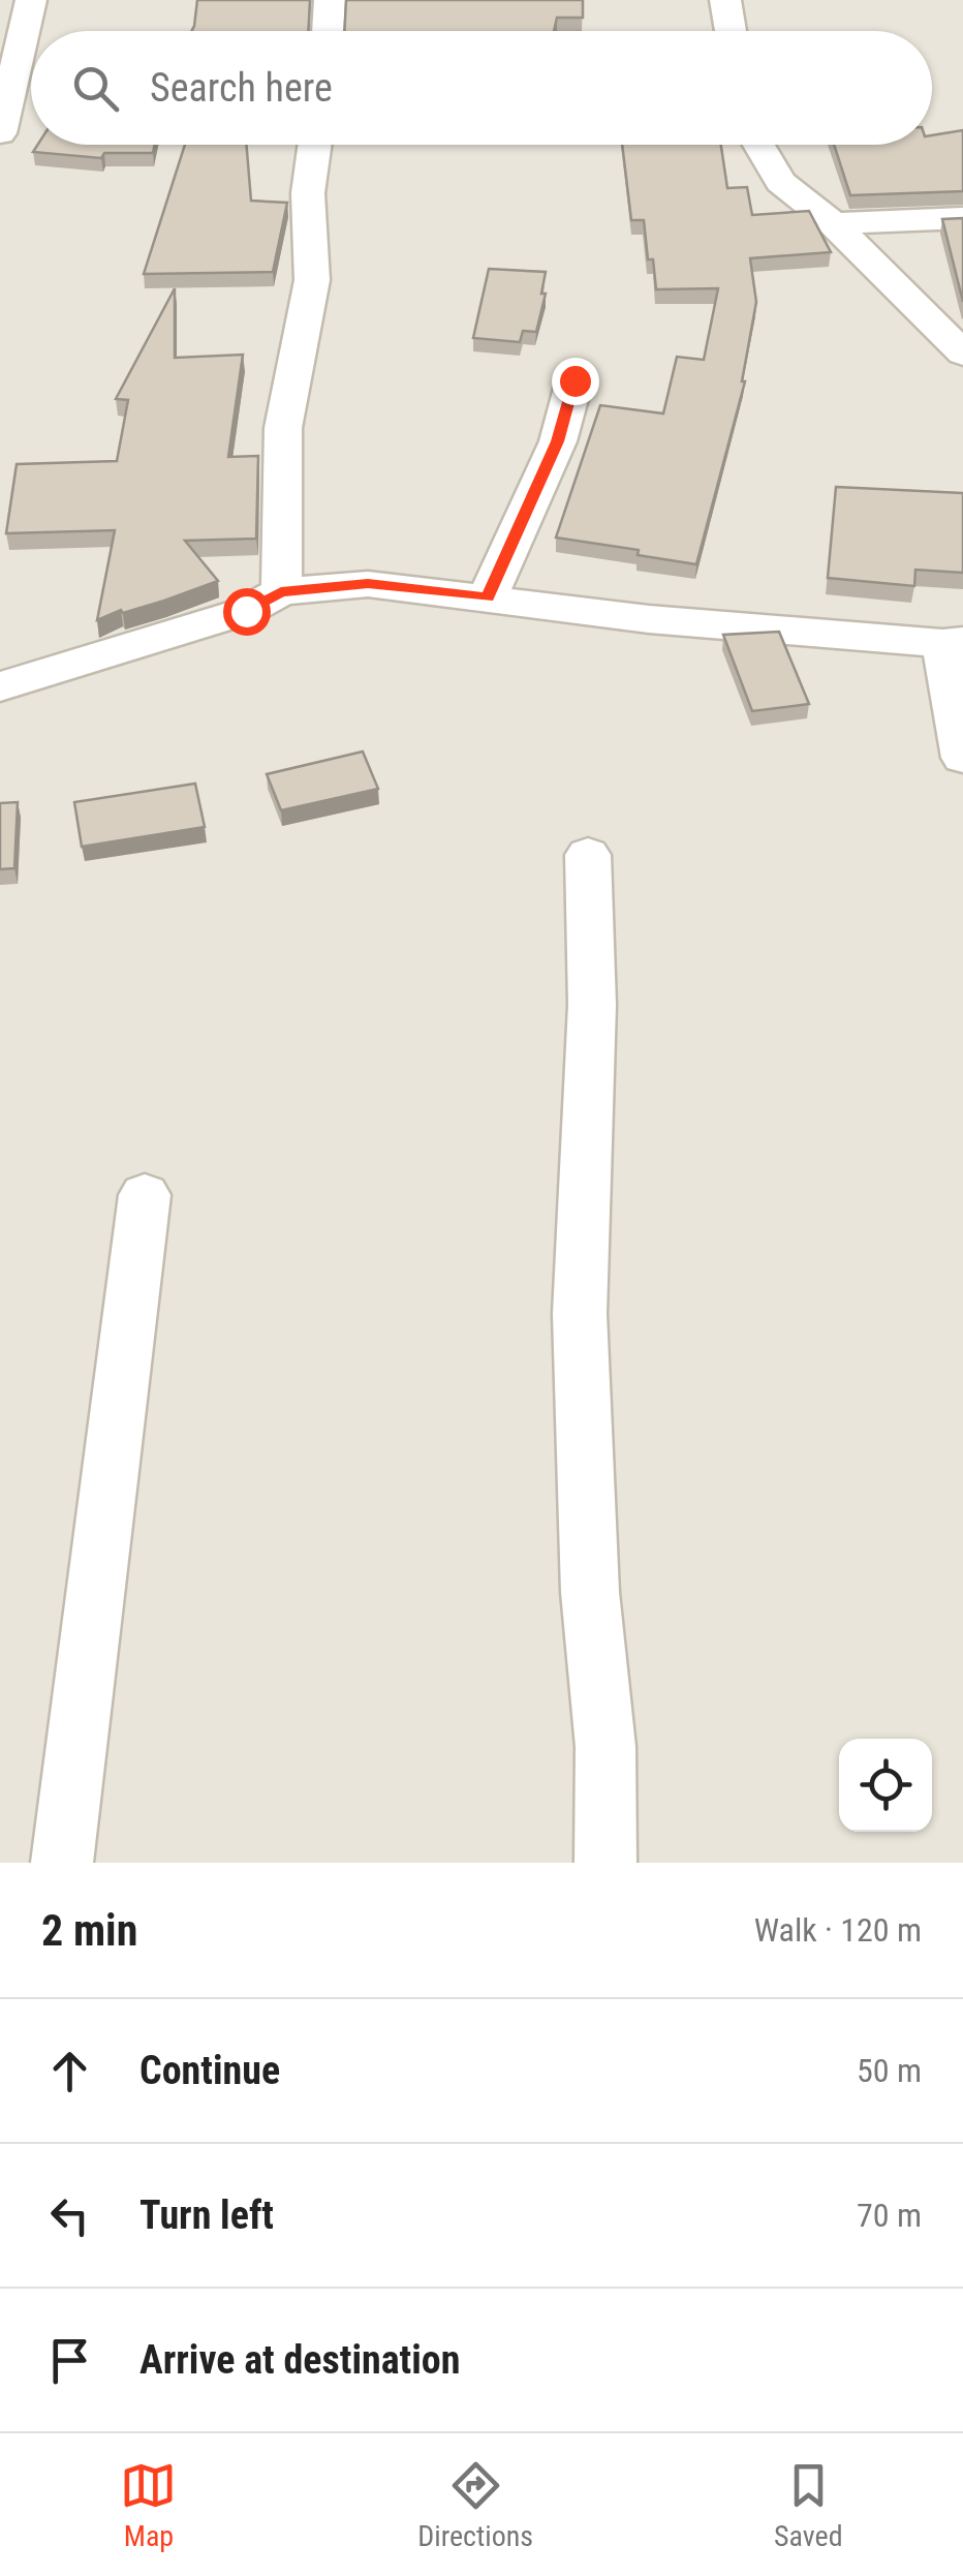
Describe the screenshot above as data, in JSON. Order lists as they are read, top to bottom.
{
  "page": {
    "search": "Search here",
    "heading": ["2 min", "Walk · 120 m"],
    "list": [
      ["Continue", "50 m"],
      ["Turn left", "70 m"],
      "Arrive at destination"
    ],
    "nav": ["Map", "Directions", "Saved"]
  }
}
